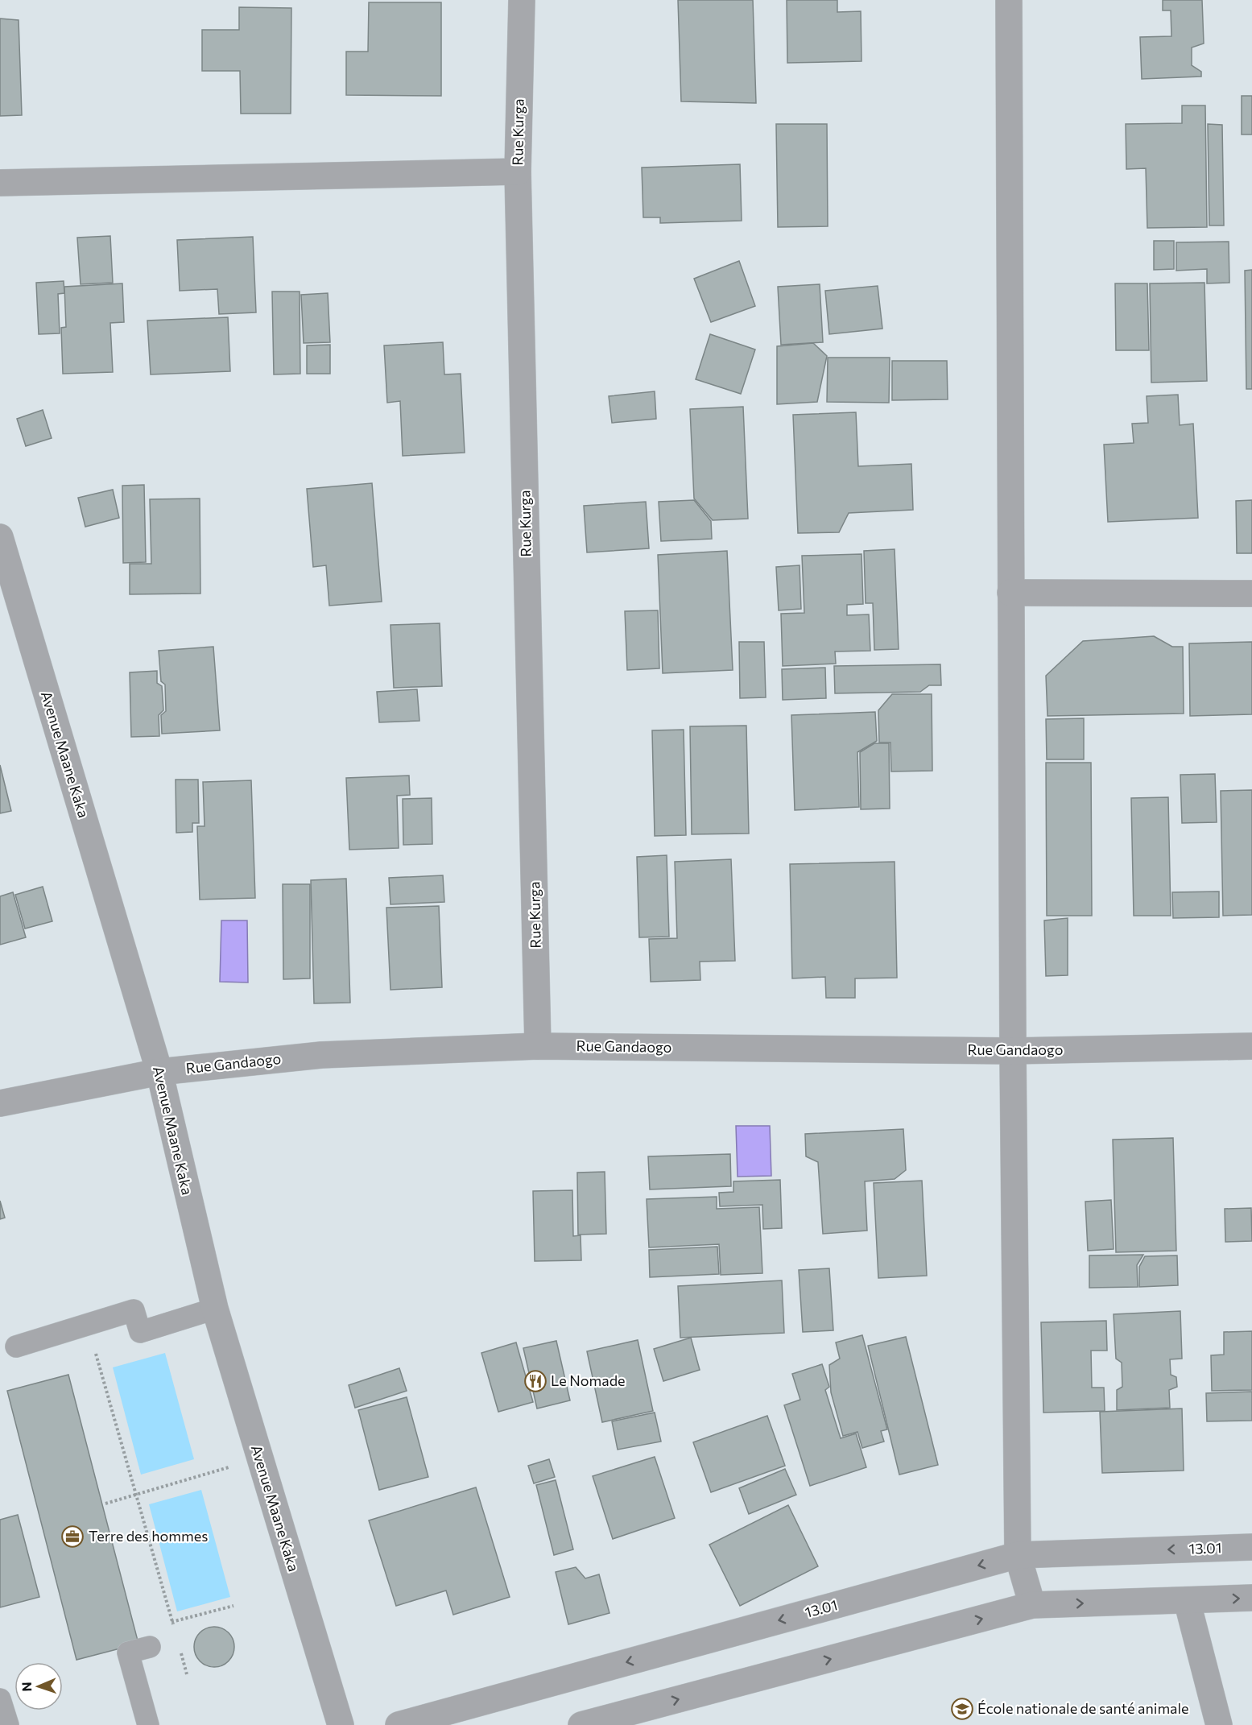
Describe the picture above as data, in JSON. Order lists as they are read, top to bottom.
{
  "streets": {
    "street": [
      "Rue Kurga",
      "Avenue Maane Kaka",
      "Rue Gandaogo",
      "13.01"
    ]
  },
  "crossings": [
    ["Rue Kurga", "Rue Gandaogo"],
    ["Avenue Maane Kaka", "Rue Gandaogo"]
  ],
  "places": {
    "restaurant": ["Le Nomade"],
    "office": ["Terre des hommes"],
    "school or university": ["École nationale de santé animale"]
  },
  "north": "left"
}
